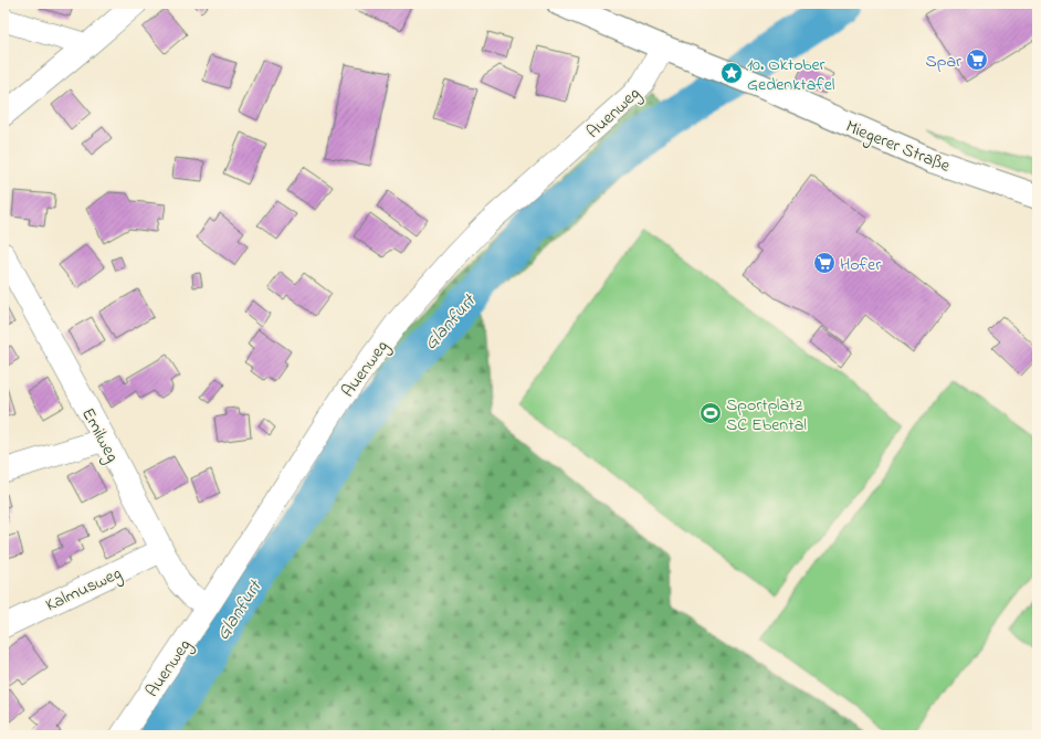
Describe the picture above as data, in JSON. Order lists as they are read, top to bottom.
{
  "streets": {
    "main road": ["Miegerer Straße"],
    "street": ["Auenweg", "Emilweg", "Kalmusweg"]
  },
  "crossings": [
    ["Auenweg", "Miegerer Straße"],
    ["Auenweg", "Emilweg"],
    ["Emilweg", "Kalmusweg"]
  ],
  "water": ["Glanfurt"],
  "places": {
    "supermarket": ["Spar", "Hofer"],
    "place": ["10. Oktober Gedenktafel"],
    "sports": ["Sportplatz SC Ebental"]
  }
}
